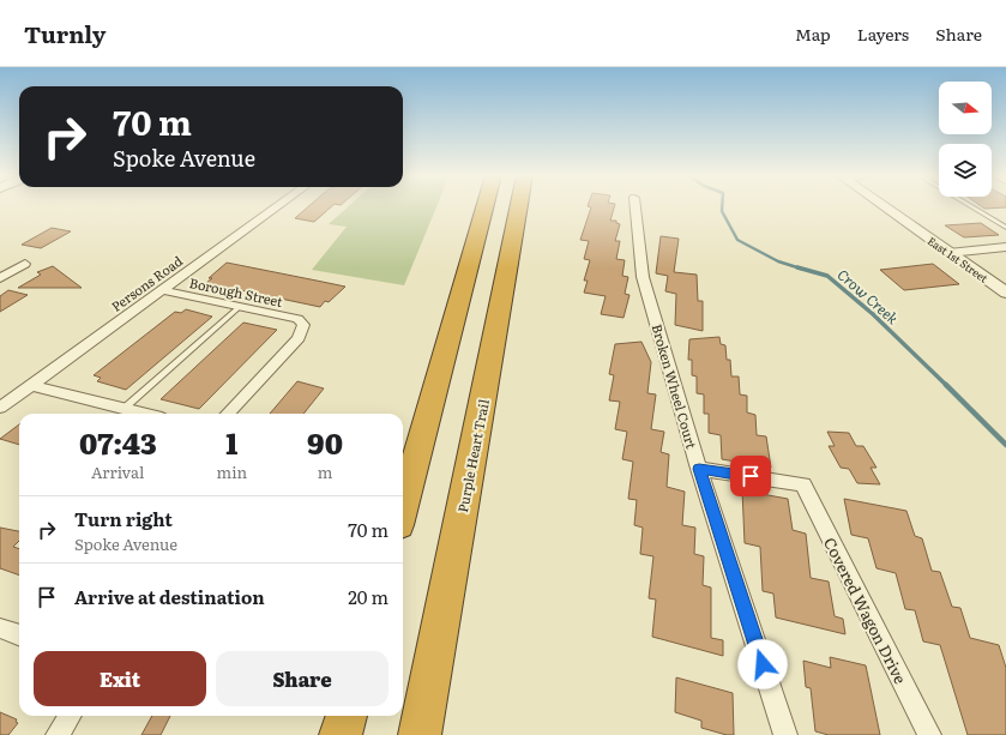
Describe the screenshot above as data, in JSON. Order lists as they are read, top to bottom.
{
  "streets": {
    "highway": ["Purple Heart Trail"],
    "street": [
      "East 1st Street",
      "Persons Road",
      "Borough Street",
      "Broken Wheel Court",
      "Covered Wagon Drive"
    ]
  },
  "crossings": [
    ["Persons Road", "Borough Street"],
    ["Broken Wheel Court", "Covered Wagon Drive"]
  ],
  "water": ["Crow Creek"],
  "north": "right",
  "page": {
    "header": "Turnly",
    "nav": ["Map", "Layers", "Share"],
    "turn": ["70 m", "Spoke Avenue"],
    "eta": [
      "07:43",
      "Arrival",
      "1",
      "min",
      "90",
      "m"
    ],
    "list": [
      {
        "name": "Turn right",
        "note": "Spoke Avenue",
        "value": "70 m"
      },
      {
        "name": "Arrive at destination",
        "value": "20 m"
      }
    ],
    "buttons": ["Exit", "Share"]
  }
}
